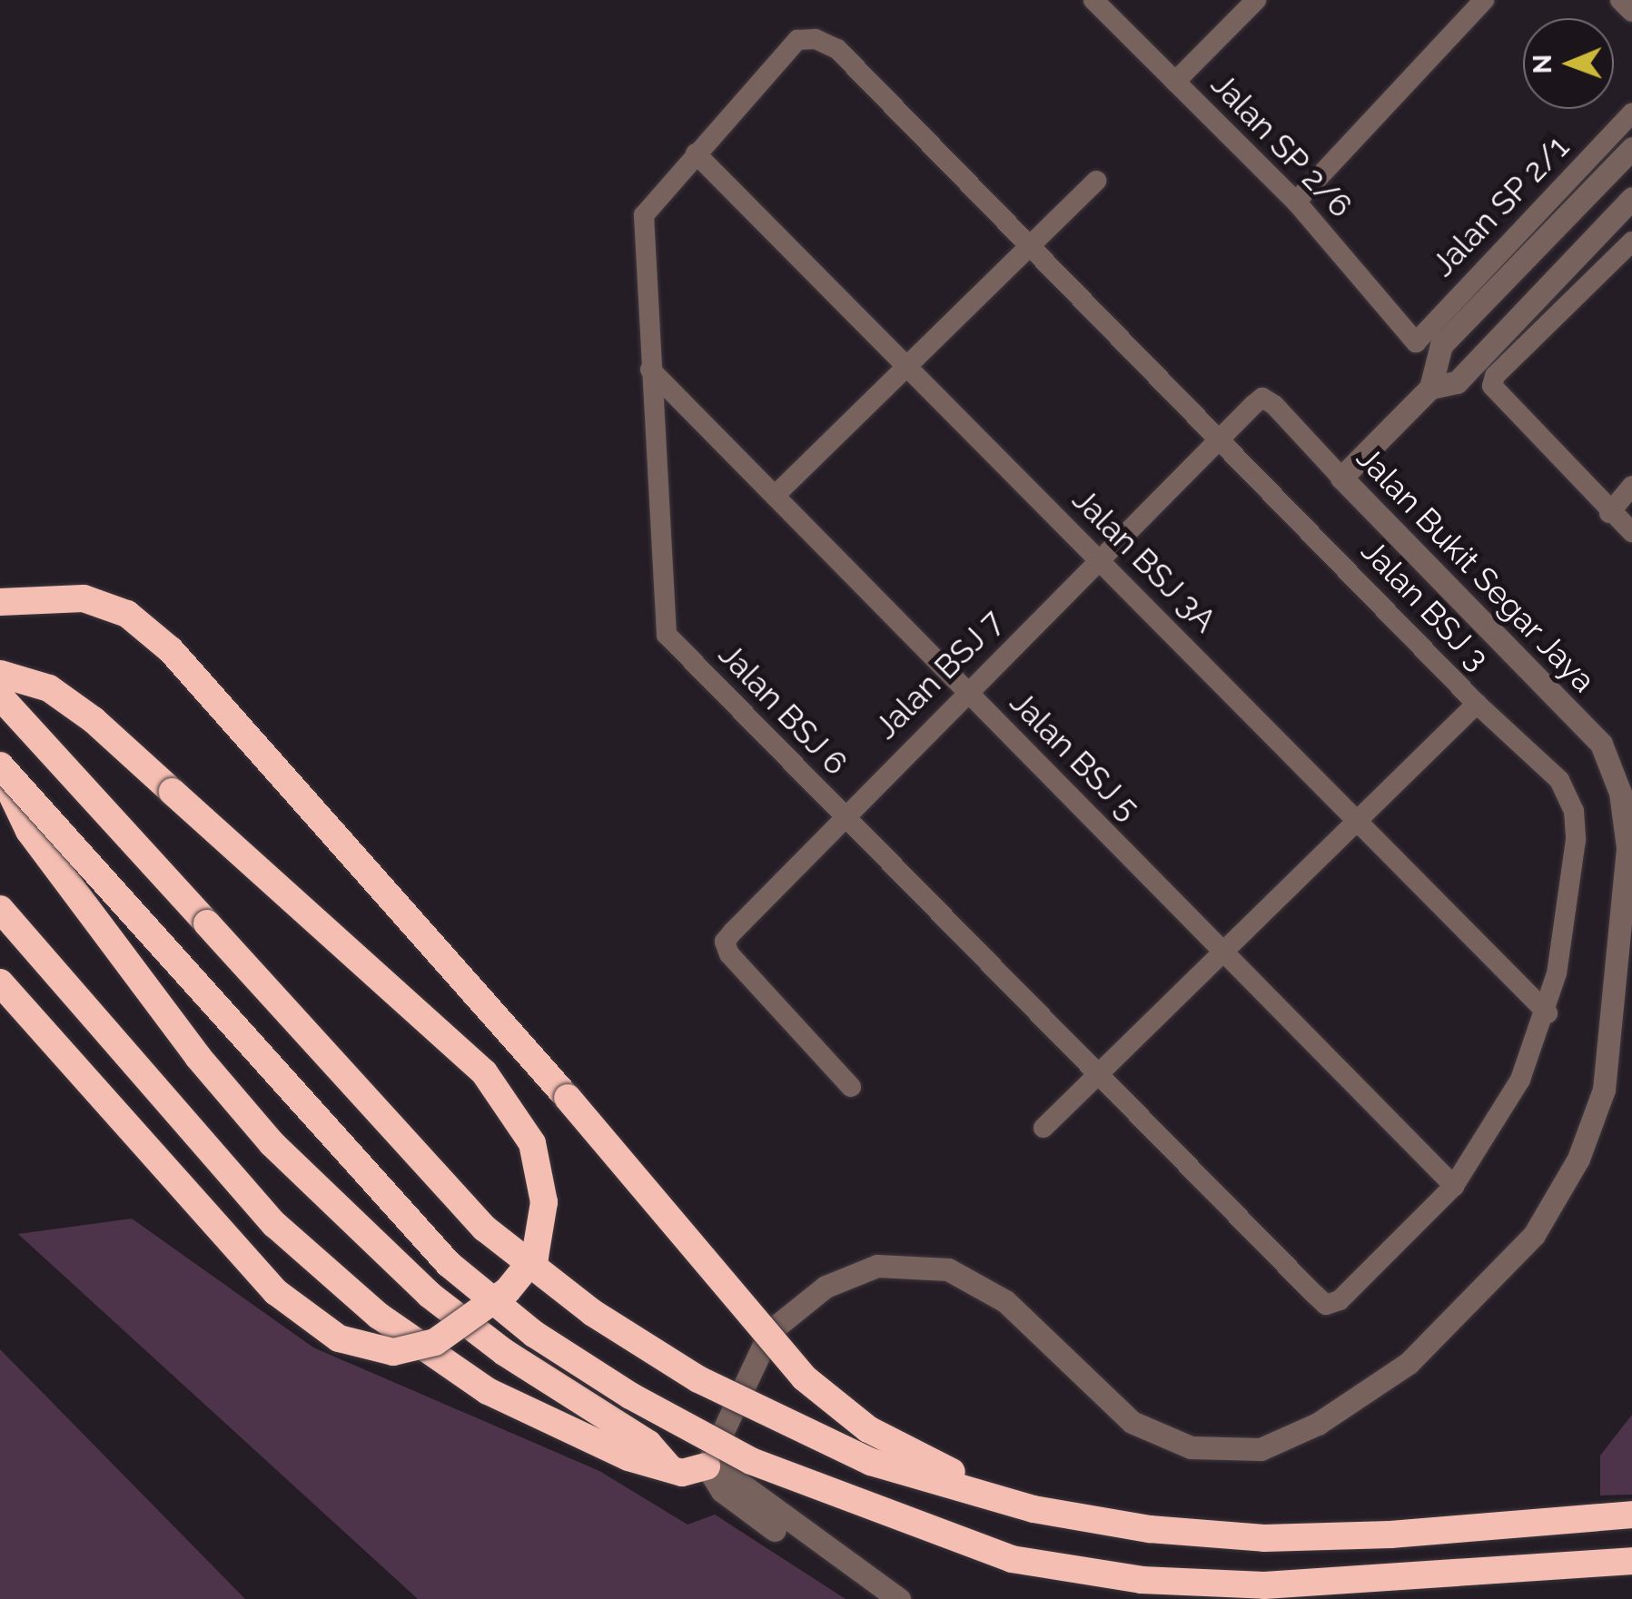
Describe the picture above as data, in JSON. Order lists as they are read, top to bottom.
{
  "streets": {
    "street": [
      "Jalan SP 2/6",
      "Jalan SP 2/1",
      "Jalan BSJ 3A",
      "Jalan Bukit Segar Jaya",
      "Jalan BSJ 3",
      "Jalan BSJ 7",
      "Jalan BSJ 6",
      "Jalan BSJ 5"
    ]
  },
  "crossings": [
    ["Jalan SP 2/6", "Jalan SP 2/1"],
    ["Jalan BSJ 3A", "Jalan BSJ 3"],
    ["Jalan BSJ 3A", "Jalan BSJ 7"],
    ["Jalan BSJ 3A", "Jalan BSJ 6"],
    ["Jalan Bukit Segar Jaya", "Jalan BSJ 7"],
    ["Jalan BSJ 3", "Jalan BSJ 7"],
    ["Jalan BSJ 3", "Jalan BSJ 6"],
    ["Jalan BSJ 3", "Jalan BSJ 5"],
    ["Jalan BSJ 7", "Jalan BSJ 6"],
    ["Jalan BSJ 7", "Jalan BSJ 5"],
    ["Jalan BSJ 6", "Jalan BSJ 5"]
  ],
  "north": "left"
}
